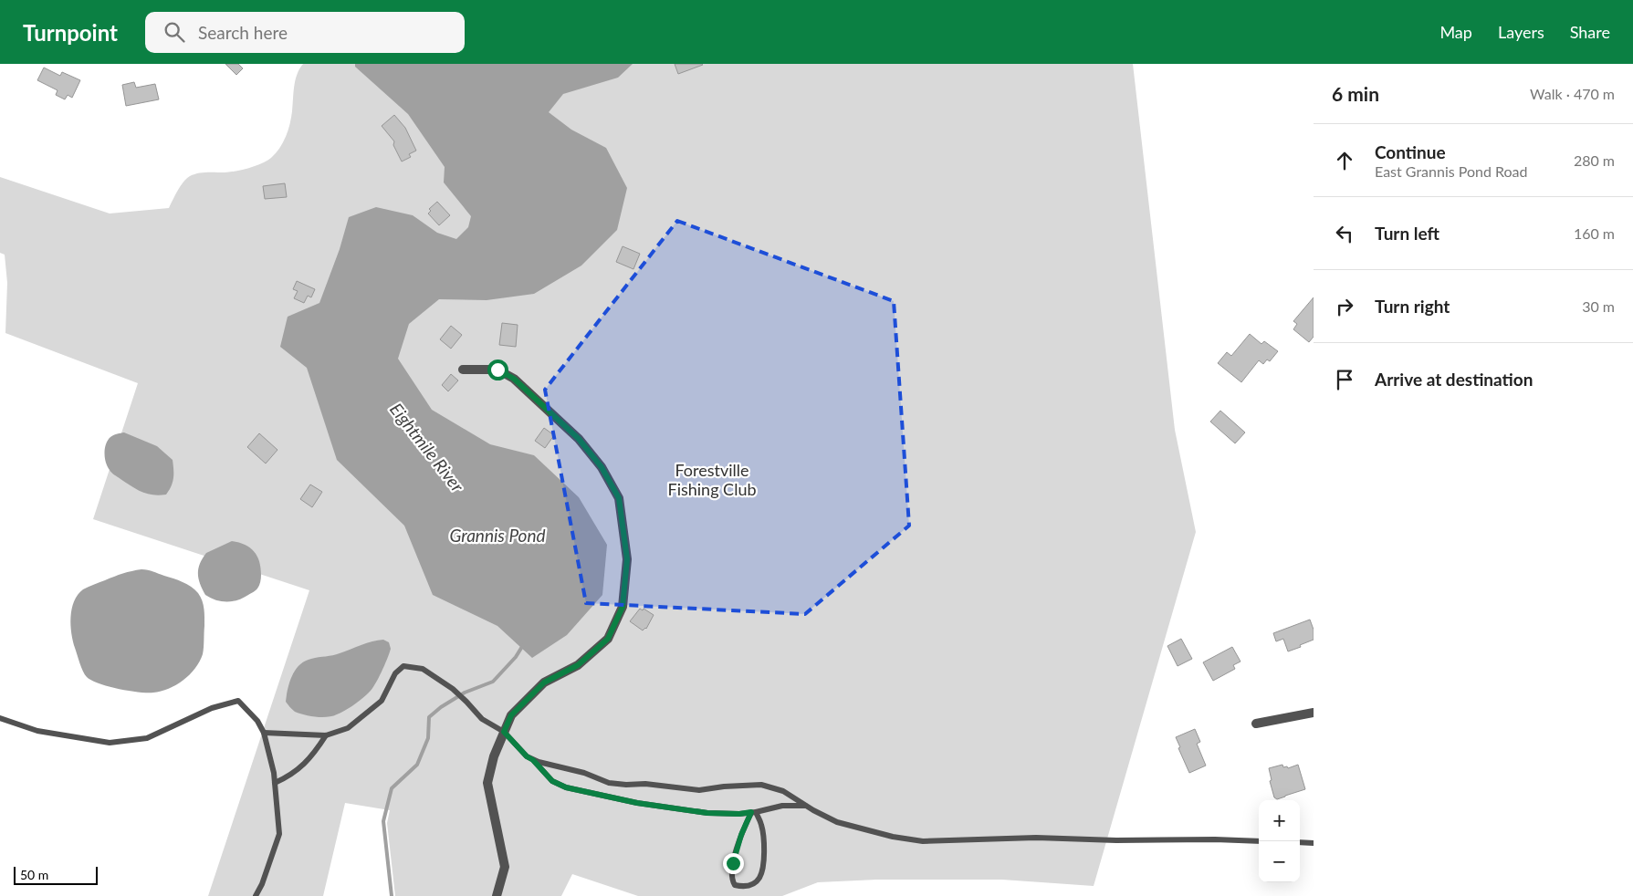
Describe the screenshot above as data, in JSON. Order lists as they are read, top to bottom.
{
  "water": ["Eightmile River", "Grannis Pond"],
  "parks": ["Forestville Fishing Club"],
  "scale_bar": "50 m",
  "page": {
    "header": "Turnpoint",
    "search": "Search here",
    "nav": ["Map", "Layers", "Share"],
    "heading": ["6 min", "Walk · 470 m"],
    "list": [
      ["Continue", "East Grannis Pond Road", "280 m"],
      ["Turn left", "160 m"],
      ["Turn right", "30 m"],
      "Arrive at destination"
    ],
    "map_buttons": ["+", "−"],
    "scale": "50 m"
  }
}
